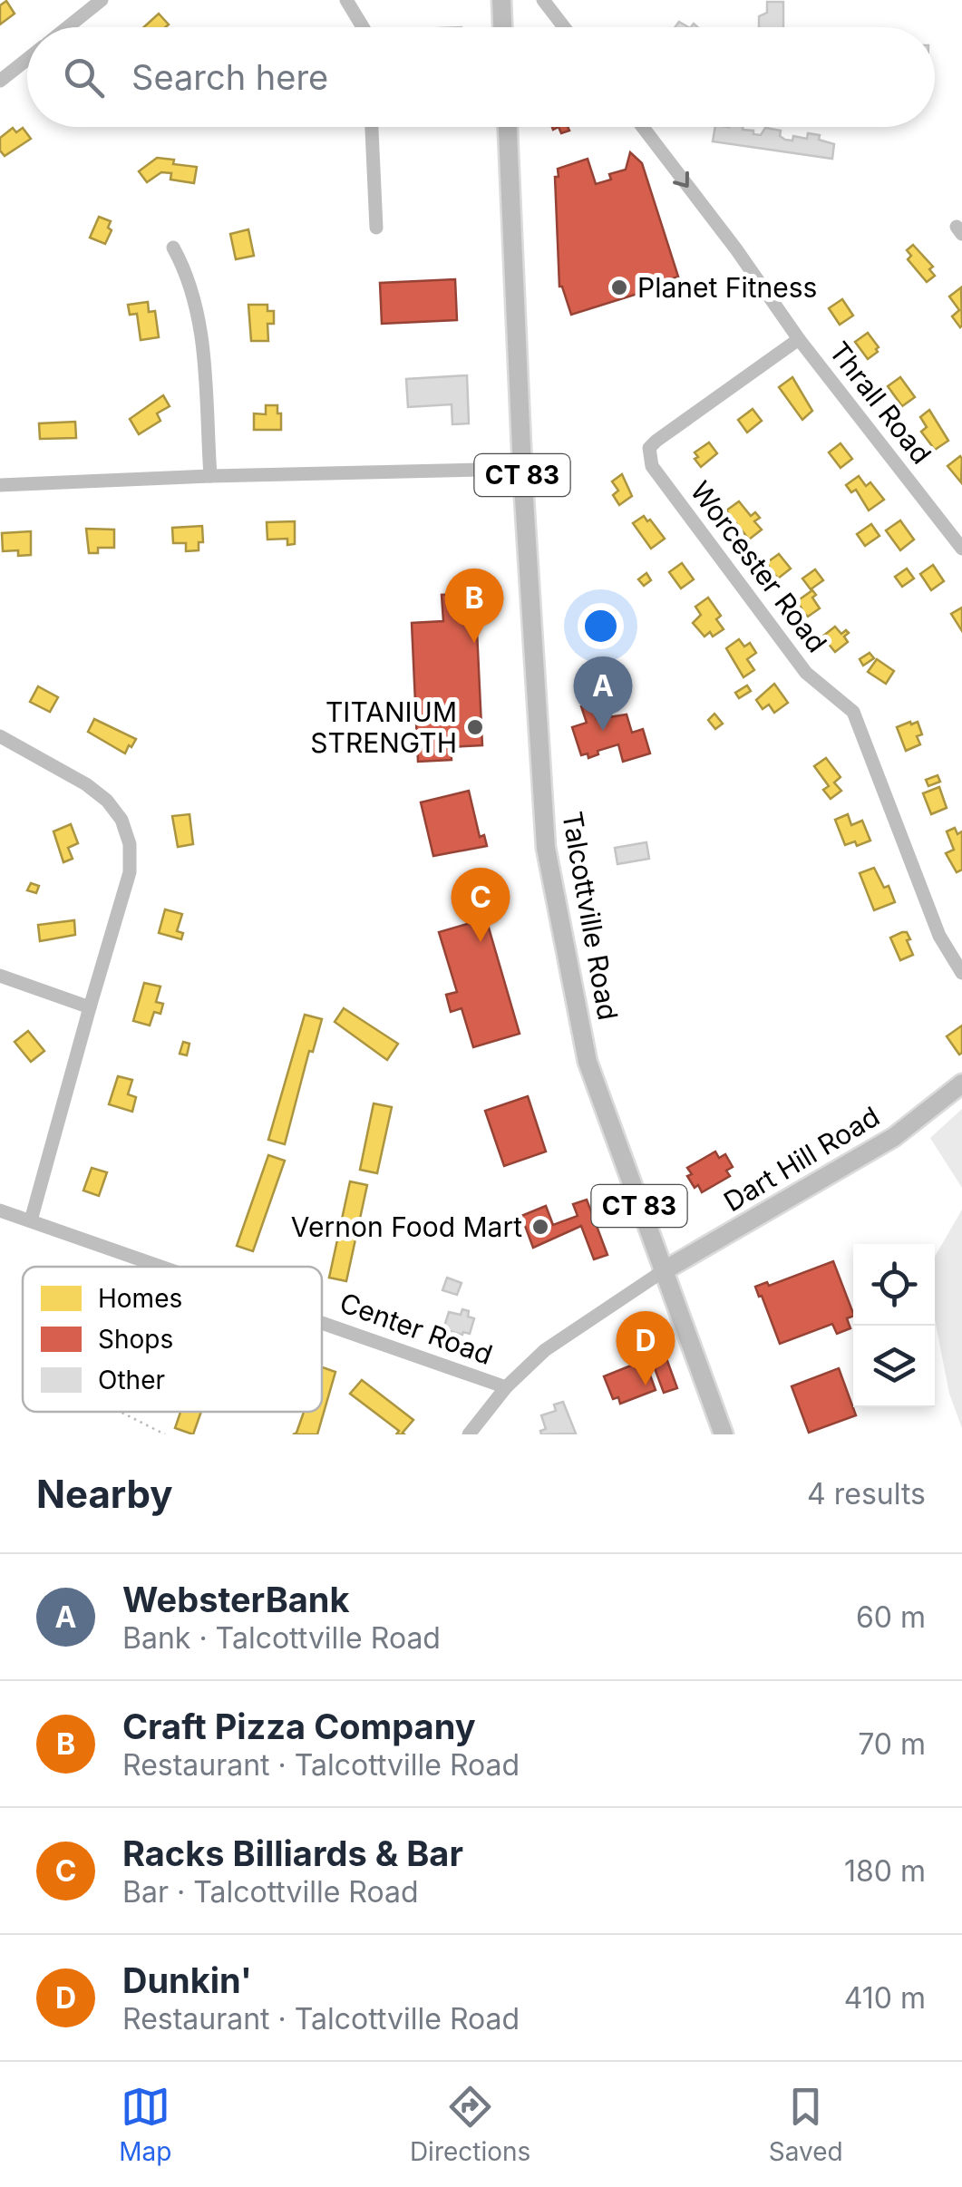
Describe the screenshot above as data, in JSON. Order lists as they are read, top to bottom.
{
  "streets": {
    "main road": ["CT 83", "Talcottville Road", "Dart Hill Road"],
    "street": ["Thrall Road", "Worcester Road", "Center Road"]
  },
  "crossings": [
    ["Thrall Road", "Worcester Road"],
    ["Talcottville Road", "Dart Hill Road"]
  ],
  "one_way": ["Thrall Road"],
  "places": ["Planet Fitness", "TITANIUM STRENGTH", "Vernon Food Mart"],
  "legend": ["Homes", "Shops", "Other"],
  "page": {
    "search": "Search here",
    "pins": [
      "B",
      "A",
      "C",
      "D"
    ],
    "heading": ["Nearby", "4 results"],
    "list": [
      {
        "mark": "A",
        "name": "WebsterBank",
        "note": "Bank · Talcottville Road",
        "value": "60 m"
      },
      {
        "mark": "B",
        "name": "Craft Pizza Company",
        "note": "Restaurant · Talcottville Road",
        "value": "70 m"
      },
      {
        "mark": "C",
        "name": "Racks Billiards & Bar",
        "note": "Bar · Talcottville Road",
        "value": "180 m"
      },
      {
        "mark": "D",
        "name": "Dunkin'",
        "note": "Restaurant · Talcottville Road",
        "value": "410 m"
      }
    ],
    "nav": ["Map", "Directions", "Saved"]
  }
}
